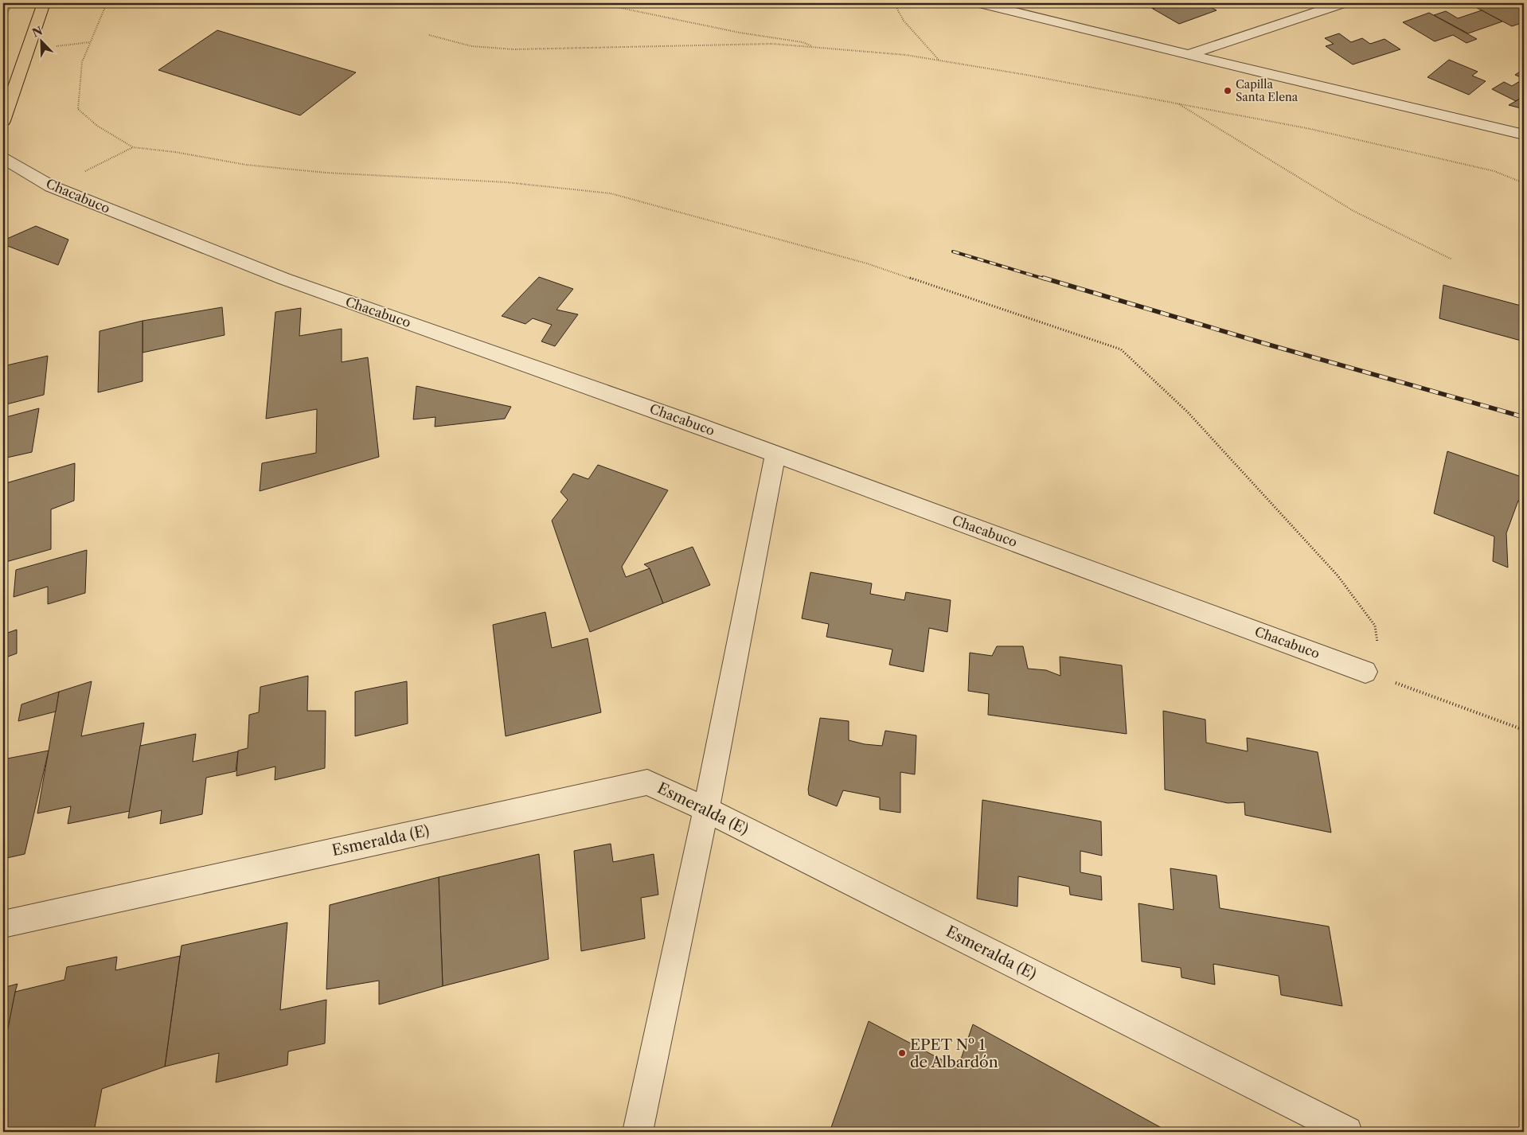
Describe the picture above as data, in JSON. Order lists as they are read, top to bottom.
{
  "streets": {
    "street": ["Chacabuco", "Esmeralda (E)"]
  },
  "places": ["Capilla Santa Elena", "EPET Nº 1 de Albardón"],
  "north": "top left"
}
